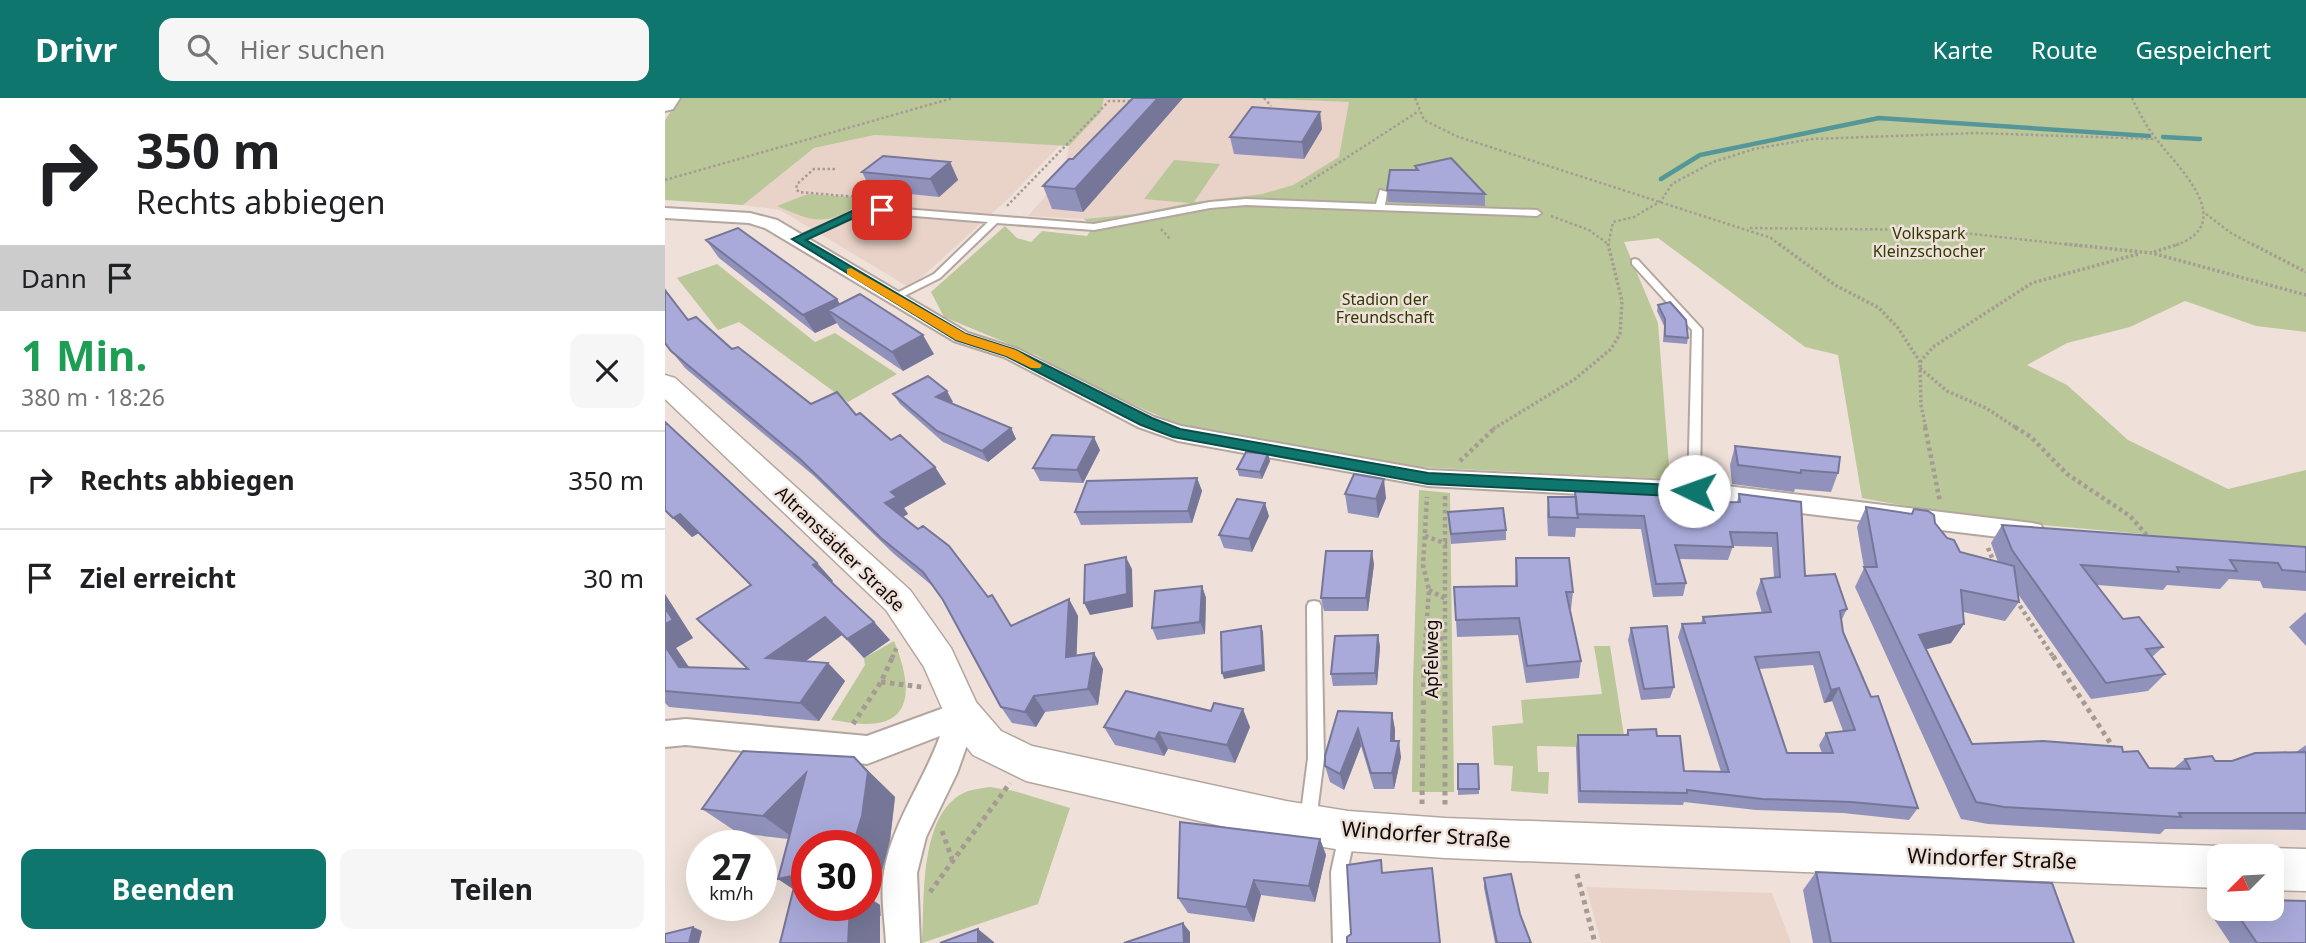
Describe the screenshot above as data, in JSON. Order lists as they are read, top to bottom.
{
  "streets": {
    "street": ["Altranstädter Straße", "Windorfer Straße"],
    "path": ["Apfelweg"]
  },
  "crossings": [
    ["Altranstädter Straße", "Windorfer Straße"],
    ["Apfelweg", "Windorfer Straße"]
  ],
  "parks": ["Volkspark Kleinzschocher", "Stadion der Freundschaft"],
  "north": "bottom left",
  "page": {
    "header": "Drivr",
    "search": "Hier suchen",
    "nav": ["Karte", "Route", "Gespeichert"],
    "turn": ["350 m", "Rechts abbiegen"],
    "then": "Dann",
    "heading": ["1 Min.", "380 m · 18:26"],
    "list": [
      {
        "name": "Rechts abbiegen",
        "value": "350 m"
      },
      {
        "name": "Ziel erreicht",
        "value": "30 m"
      }
    ],
    "speed": "27 km/h",
    "limit": "30",
    "buttons": ["Beenden", "Teilen"]
  }
}
